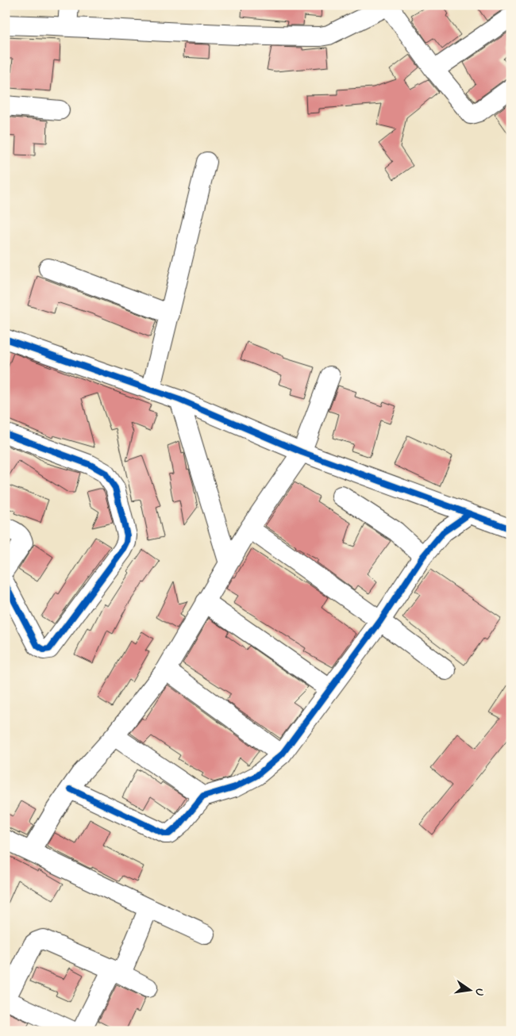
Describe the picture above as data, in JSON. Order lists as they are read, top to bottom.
{
  "north": "right"
}
